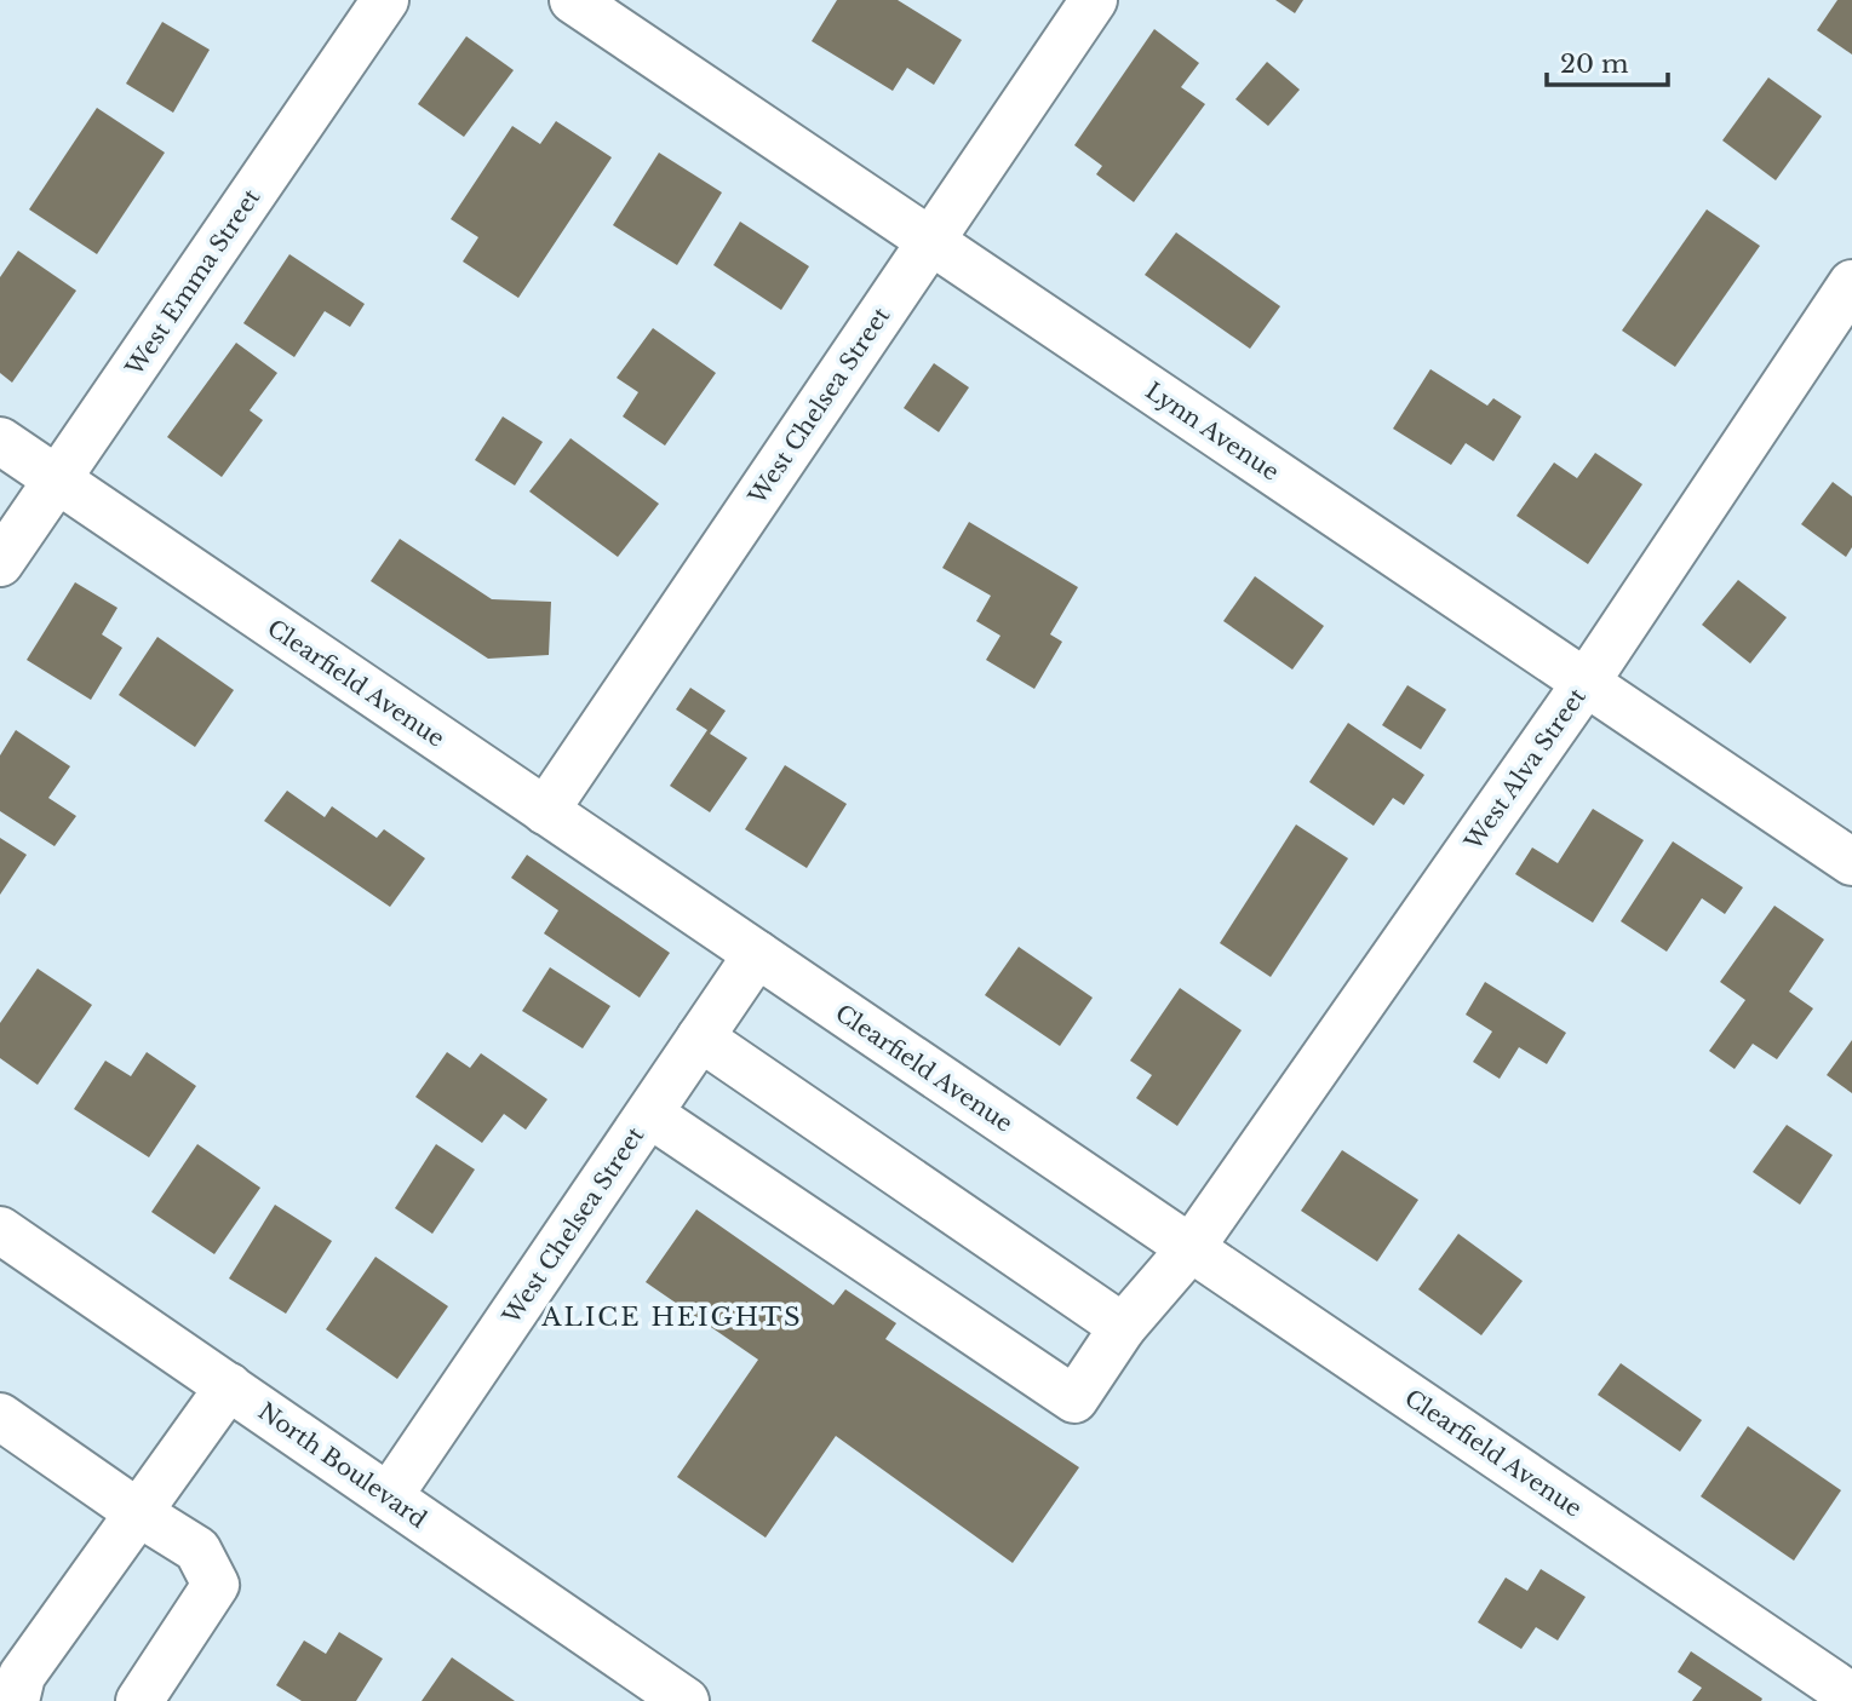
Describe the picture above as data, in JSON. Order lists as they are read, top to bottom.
{
  "streets": {
    "street": [
      "West Emma Street",
      "West Chelsea Street",
      "Lynn Avenue",
      "Clearfield Avenue",
      "West Alva Street",
      "North Boulevard"
    ]
  },
  "crossings": [
    ["West Emma Street", "Clearfield Avenue"],
    ["West Chelsea Street", "Lynn Avenue"],
    ["West Chelsea Street", "Clearfield Avenue"],
    ["West Chelsea Street", "West Alva Street"],
    ["West Chelsea Street", "North Boulevard"],
    ["Lynn Avenue", "West Alva Street"],
    ["Clearfield Avenue", "West Alva Street"]
  ],
  "districts": ["ALICE HEIGHTS"],
  "scale_bar": "20 m"
}
